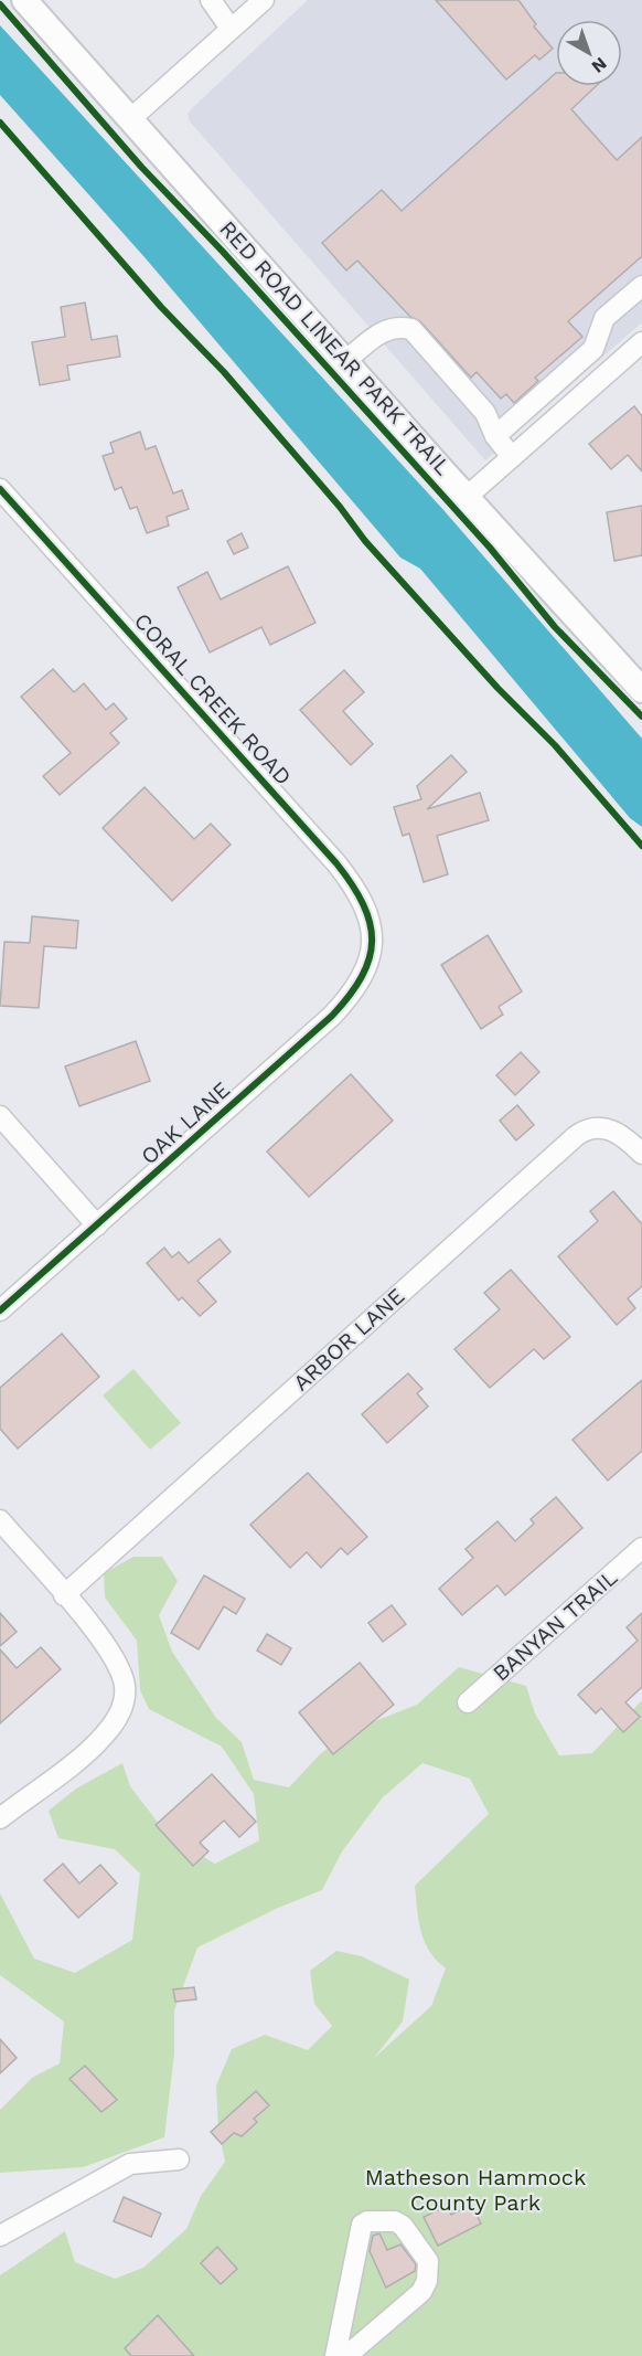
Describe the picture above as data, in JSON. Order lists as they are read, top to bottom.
{
  "streets": {
    "street": [
      "CORAL CREEK ROAD",
      "OAK LANE",
      "ARBOR LANE",
      "BANYAN TRAIL"
    ],
    "cycle path": ["RED ROAD LINEAR PARK TRAIL"]
  },
  "crossings": [
    ["CORAL CREEK ROAD", "OAK LANE"]
  ],
  "parks": ["Matheson Hammock County Park"],
  "north": "bottom right"
}
